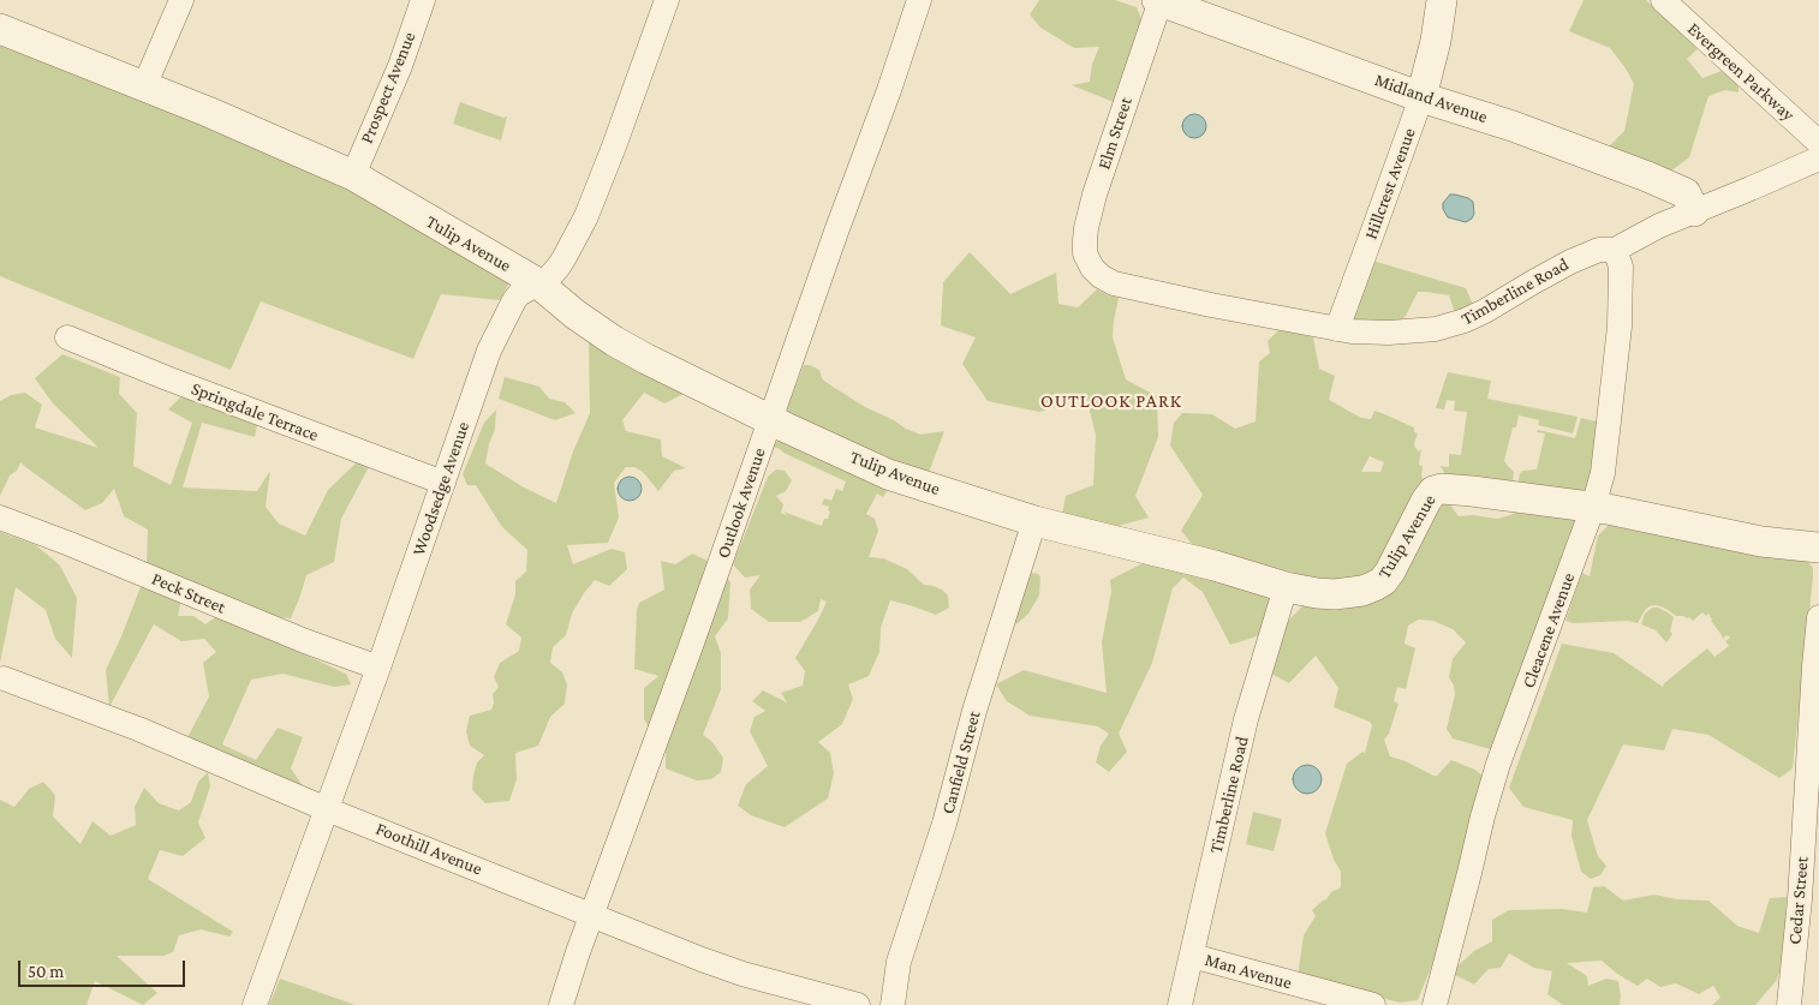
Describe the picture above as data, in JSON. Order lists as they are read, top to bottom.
{
  "streets": {
    "street": [
      "Evergreen Parkway",
      "Prospect Avenue",
      "Midland Avenue",
      "Elm Street",
      "Hillcrest Avenue",
      "Tulip Avenue",
      "Timberline Road",
      "Springdale Terrace",
      "Woodsedge Avenue",
      "Outlook Avenue",
      "Peck Street",
      "Cleacene Avenue",
      "Canfield Street",
      "Foothill Avenue",
      "Cedar Street",
      "Man Avenue"
    ]
  },
  "crossings": [
    ["Prospect Avenue", "Tulip Avenue"],
    ["Midland Avenue", "Elm Street"],
    ["Midland Avenue", "Hillcrest Avenue"],
    ["Midland Avenue", "Timberline Road"],
    ["Elm Street", "Timberline Road"],
    ["Hillcrest Avenue", "Timberline Road"],
    ["Tulip Avenue", "Timberline Road"],
    ["Tulip Avenue", "Woodsedge Avenue"],
    ["Tulip Avenue", "Outlook Avenue"],
    ["Tulip Avenue", "Cleacene Avenue"],
    ["Tulip Avenue", "Canfield Street"],
    ["Timberline Road", "Cleacene Avenue"],
    ["Timberline Road", "Man Avenue"],
    ["Springdale Terrace", "Woodsedge Avenue"],
    ["Woodsedge Avenue", "Peck Street"],
    ["Woodsedge Avenue", "Foothill Avenue"],
    ["Outlook Avenue", "Foothill Avenue"]
  ],
  "districts": ["OUTLOOK PARK"],
  "scale_bar": "50 m"
}
